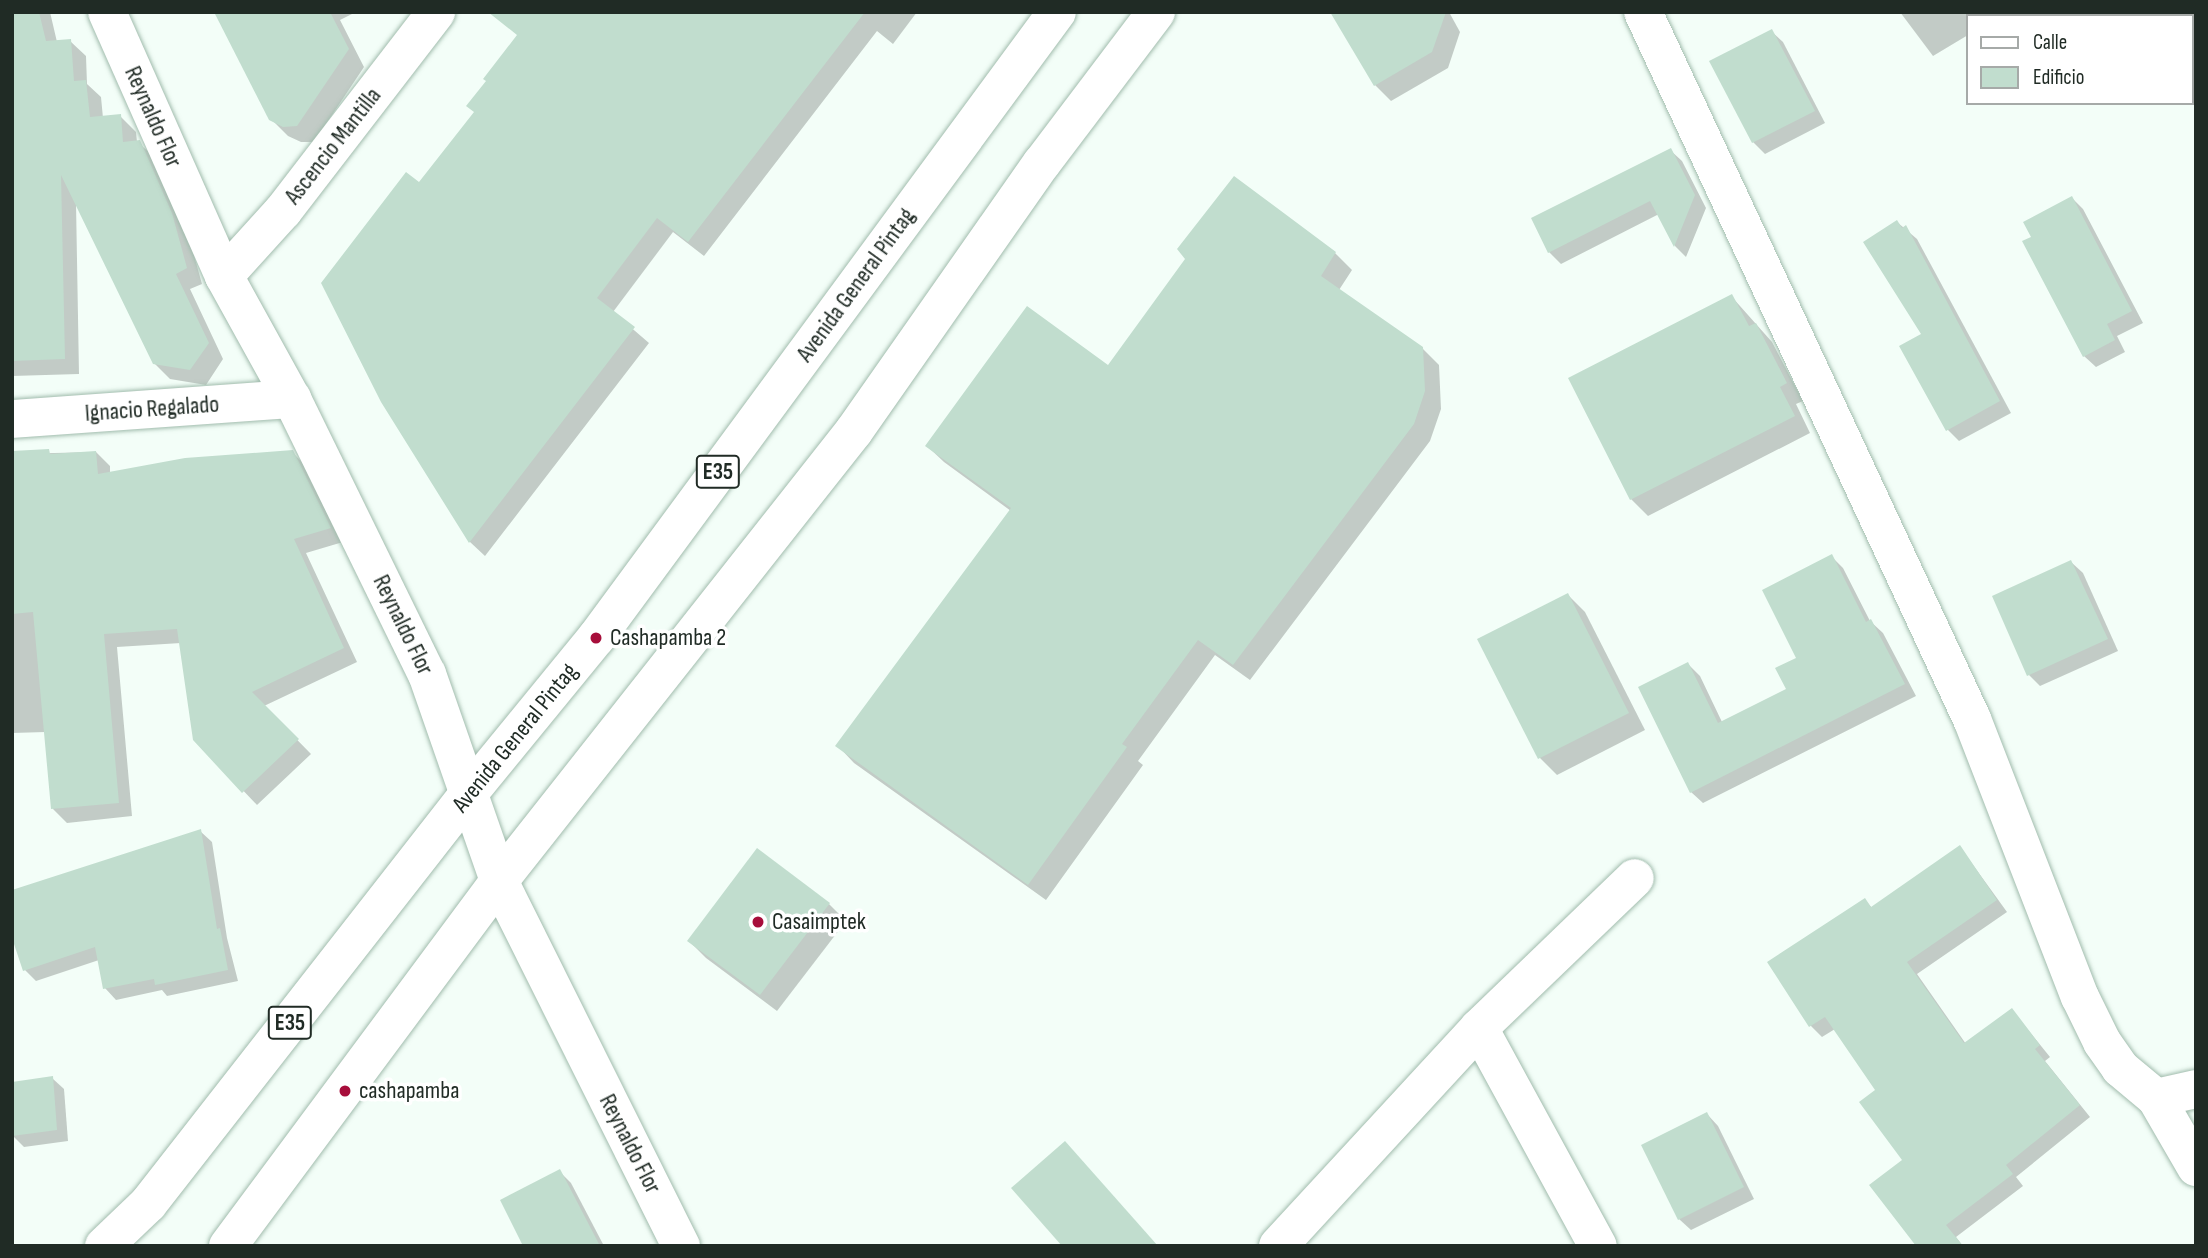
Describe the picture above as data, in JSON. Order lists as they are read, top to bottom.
{
  "streets": {
    "main road": [
      "Reynaldo Flor",
      "Ascencio Mantilla",
      "Avenida General Pintag",
      "Ignacio Regalado",
      "E35"
    ]
  },
  "crossings": [
    ["Reynaldo Flor", "Ascencio Mantilla"],
    ["Reynaldo Flor", "Avenida General Pintag"],
    ["Reynaldo Flor", "Ignacio Regalado"]
  ],
  "places": ["Cashapamba 2", "Casaimptek", "cashapamba"],
  "legend": ["Calle", "Edificio"]
}
